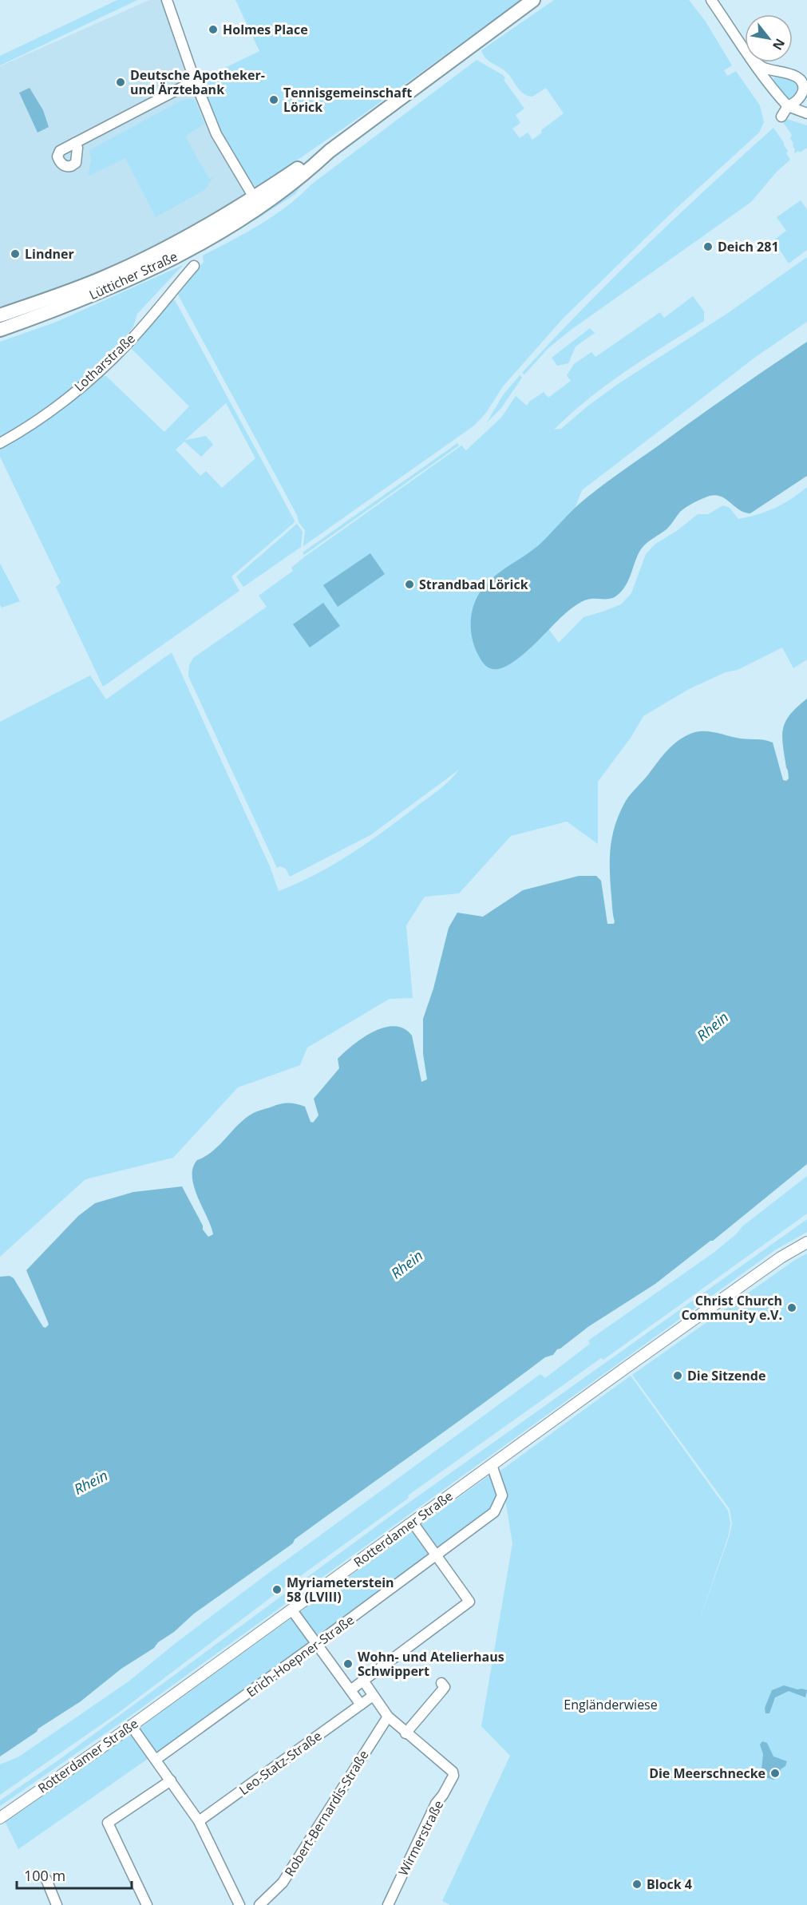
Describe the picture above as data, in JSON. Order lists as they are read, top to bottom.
{
  "streets": {
    "main road": ["Lütticher Straße"],
    "street": [
      "Lotharstraße",
      "Rotterdamer Straße",
      "Erich-Hoepner-Straße",
      "Leo-Statz-Straße",
      "Robert-Bernardis-Straße",
      "Wirmerstraße"
    ]
  },
  "crossings": [
    ["Rotterdamer Straße", "Erich-Hoepner-Straße"]
  ],
  "water": ["Rhein"],
  "parks": ["Engländerwiese"],
  "places": [
    "Holmes Place",
    "Deutsche Apotheker- und Ärztebank",
    "Tennisgemeinschaft Lörick",
    "Deich 281",
    "Lindner",
    "Strandbad Lörick",
    "Christ Church Community e.V.",
    "Die Sitzende",
    "Myriameterstein 58 (LVIII)",
    "Wohn- und Atelierhaus Schwippert",
    "Die Meerschnecke",
    "Block 4"
  ],
  "scale_bar": "100 m",
  "north": "bottom right"
}
